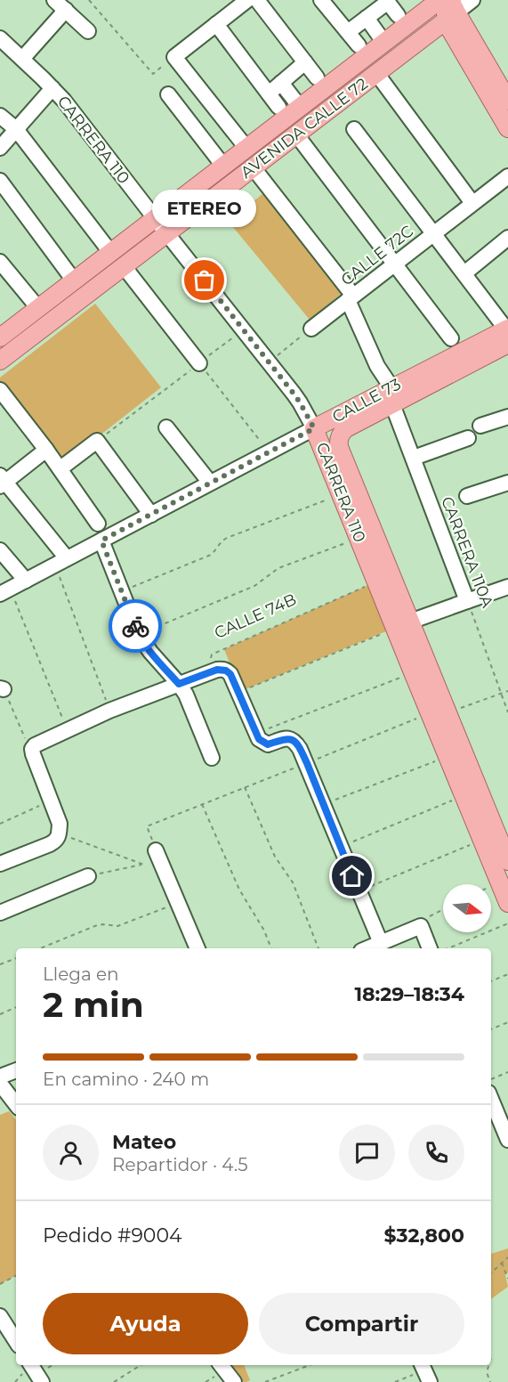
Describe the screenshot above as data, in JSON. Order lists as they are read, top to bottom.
{
  "streets": {
    "main road": ["AVENIDA CALLE 72", "CARRERA 110", "CALLE 73"],
    "street": ["CALLE 72C", "CARRERA 110A"],
    "path": ["CALLE 74B"]
  },
  "crossings": [
    ["AVENIDA CALLE 72", "CARRERA 110"],
    ["CARRERA 110", "CALLE 73"],
    ["CALLE 72C", "CARRERA 110A"],
    ["CALLE 73", "CARRERA 110A"]
  ],
  "places": ["ETEREO"],
  "north": "right",
  "page": {
    "bubble": "ETEREO",
    "heading": ["2 min", "Llega en", "18:29–18:34"],
    "panel": [
      "Mateo",
      "Repartidor · 4.5",
      "Pedido #9004",
      "$32,800"
    ],
    "bar": "En camino · 240 m",
    "buttons": ["Ayuda", "Compartir"]
  }
}
